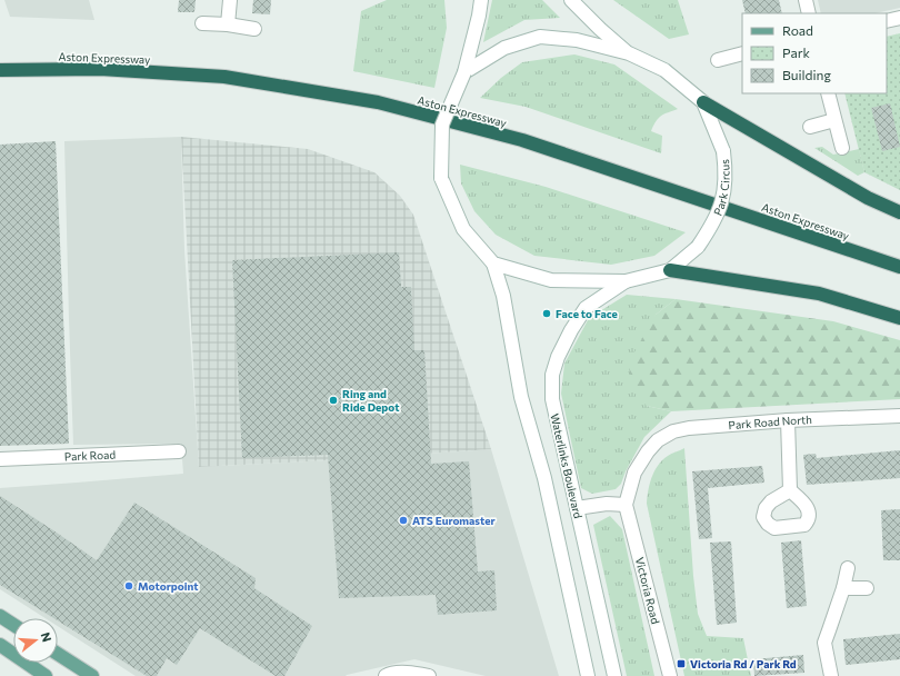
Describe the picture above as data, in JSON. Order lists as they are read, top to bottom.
{
  "streets": {
    "highway": ["Aston Expressway"],
    "main road": [
      "Park Circus",
      "Park Road North",
      "Park Road",
      "Waterlinks Boulevard",
      "Victoria Road"
    ]
  },
  "crossings": [
    ["Park Circus", "Waterlinks Boulevard"],
    ["Park Road North", "Victoria Road"]
  ],
  "places": {
    "other": [
      "Face to Face",
      "Ring and Ride Depot",
      "ATS Euromaster",
      "Motorpoint"
    ],
    "transit": ["Victoria Rd / Park Rd"]
  },
  "legend": ["Road", "Park", "Building"],
  "north": "right"
}
